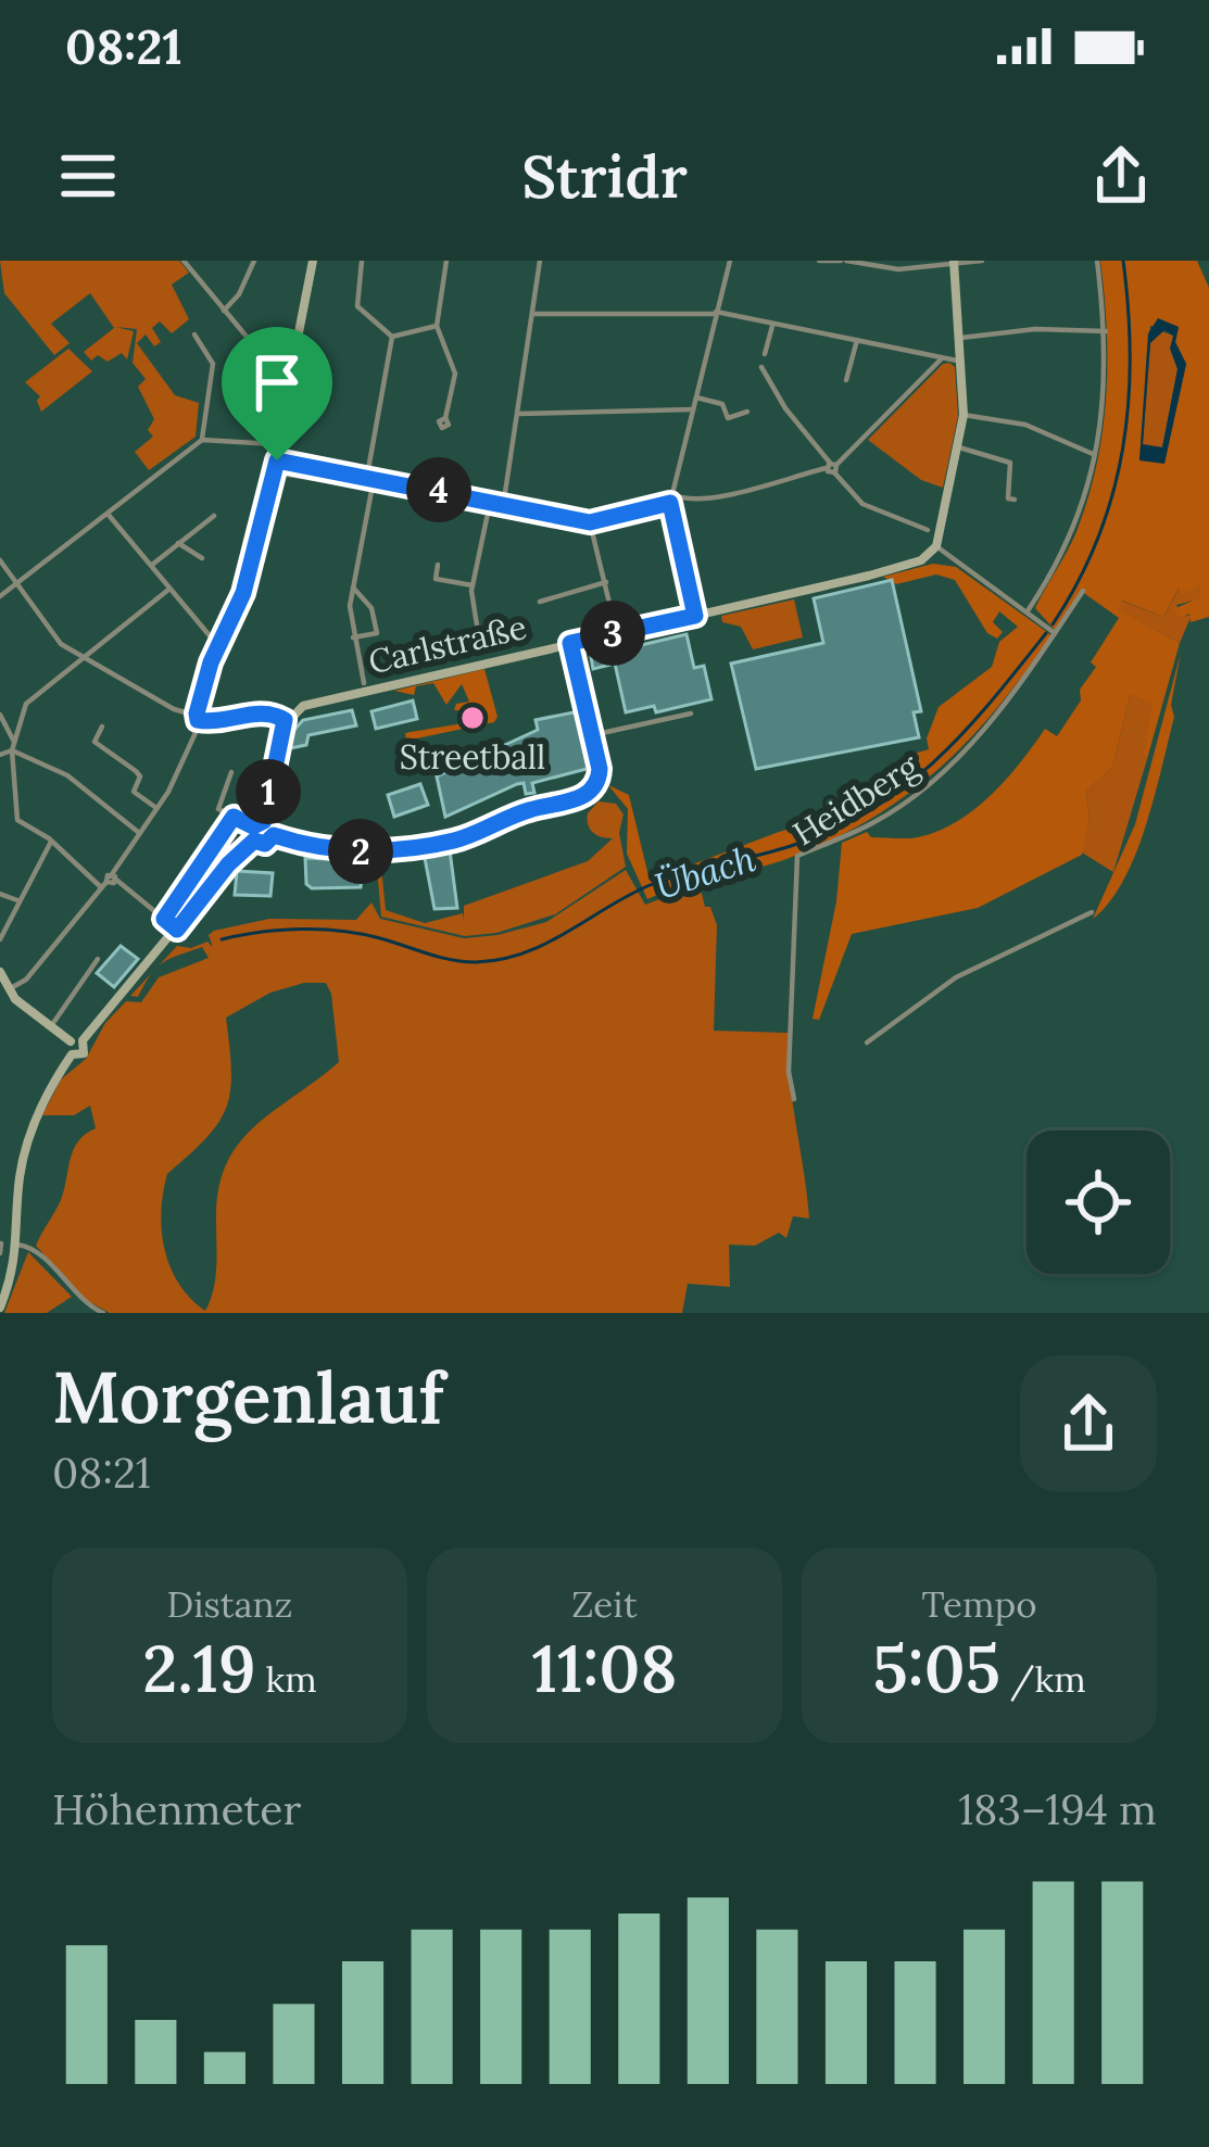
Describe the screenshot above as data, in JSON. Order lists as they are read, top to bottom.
{
  "streets": {
    "main road": ["Carlstraße"],
    "street": ["Heidberg"]
  },
  "water": ["Übach"],
  "places": ["Streetball"],
  "page": {
    "status": "08:21",
    "header": "Stridr",
    "pins": [
      "4",
      "3",
      "1",
      "2"
    ],
    "heading": ["Morgenlauf", "08:21"],
    "stats": [
      ["Distanz", "2.19 km"],
      ["Zeit", "11:08"],
      ["Tempo", "5:05 /km"]
    ],
    "chart": ["Höhenmeter", "183–194 m"]
  }
}
